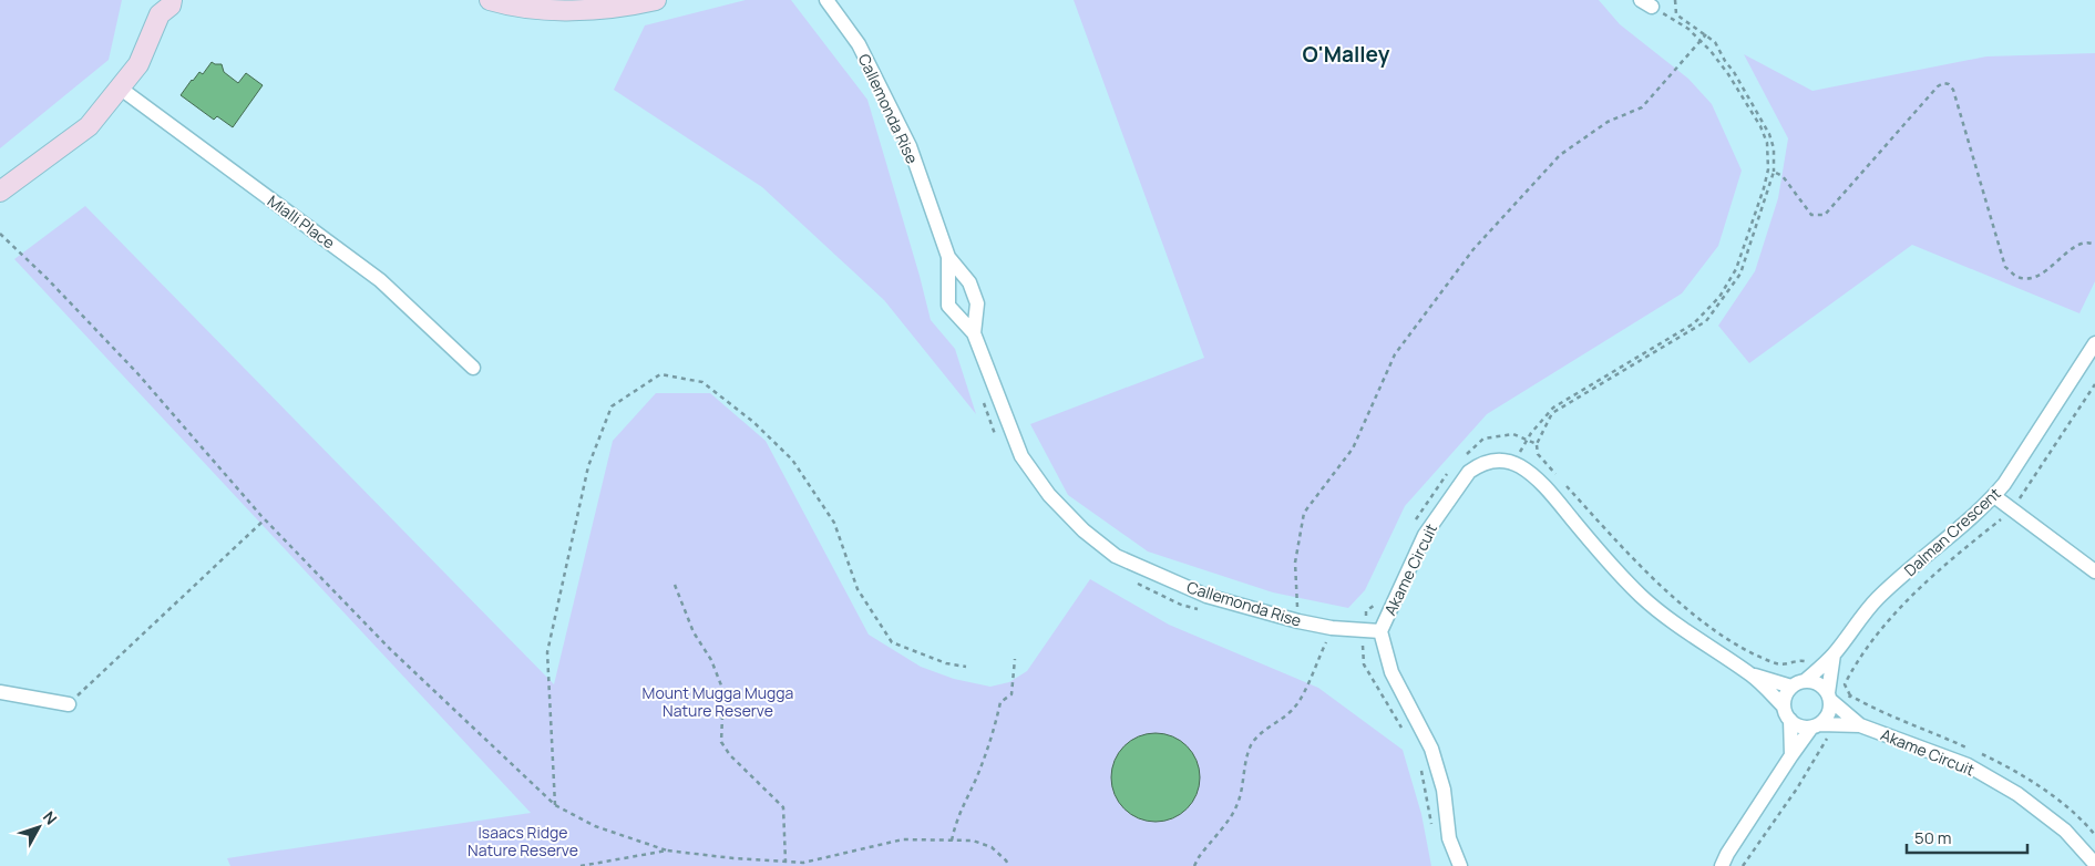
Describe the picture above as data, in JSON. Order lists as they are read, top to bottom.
{
  "streets": {
    "street": [
      "Callemonda Rise",
      "Mialli Place",
      "Dalman Crescent",
      "Akame Circuit"
    ]
  },
  "crossings": [
    ["Callemonda Rise", "Akame Circuit"],
    ["Dalman Crescent", "Akame Circuit"]
  ],
  "districts": ["O'Malley"],
  "parks": ["Mount Mugga Mugga Nature Reserve", "Isaacs Ridge Nature Reserve"],
  "scale_bar": "50 m",
  "north": "top right"
}
